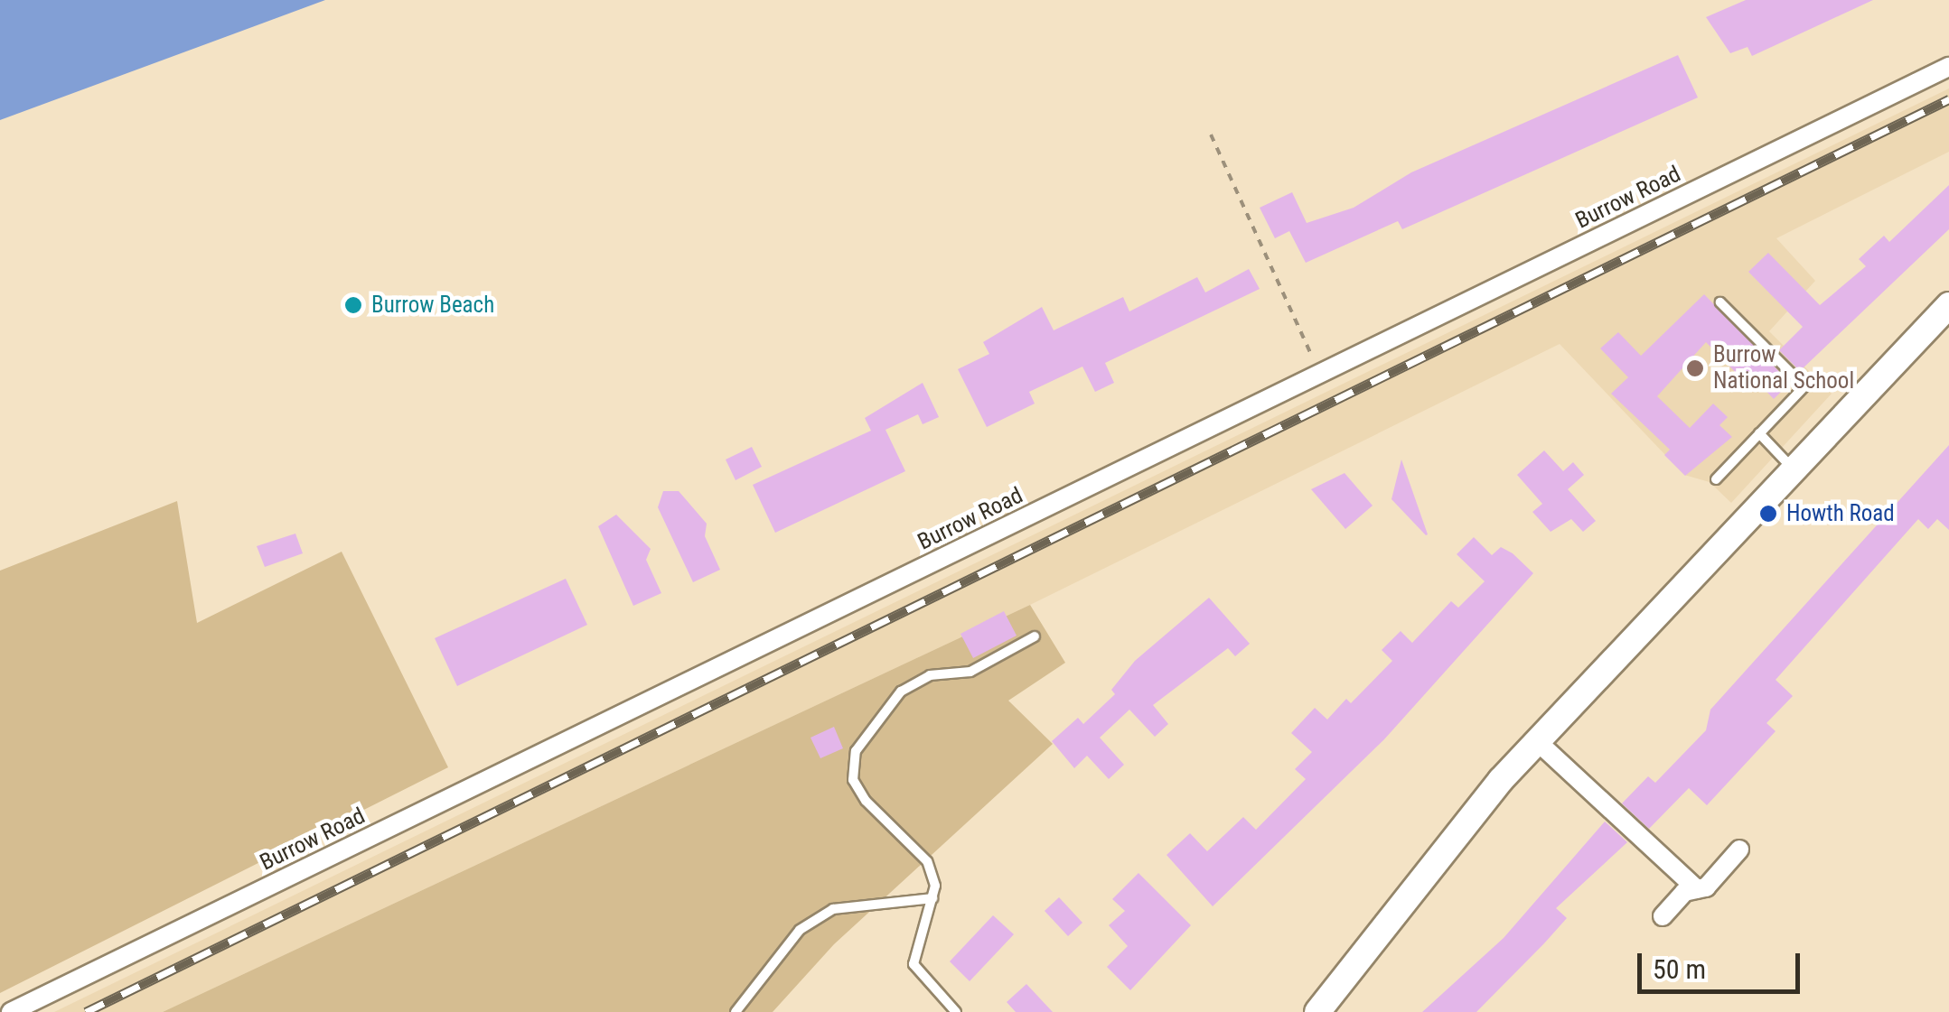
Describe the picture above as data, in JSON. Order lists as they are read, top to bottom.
{
  "streets": {
    "street": ["Burrow Road"]
  },
  "places": ["Burrow Beach", "Burrow National School", "Howth Road"],
  "scale_bar": "50 m"
}
